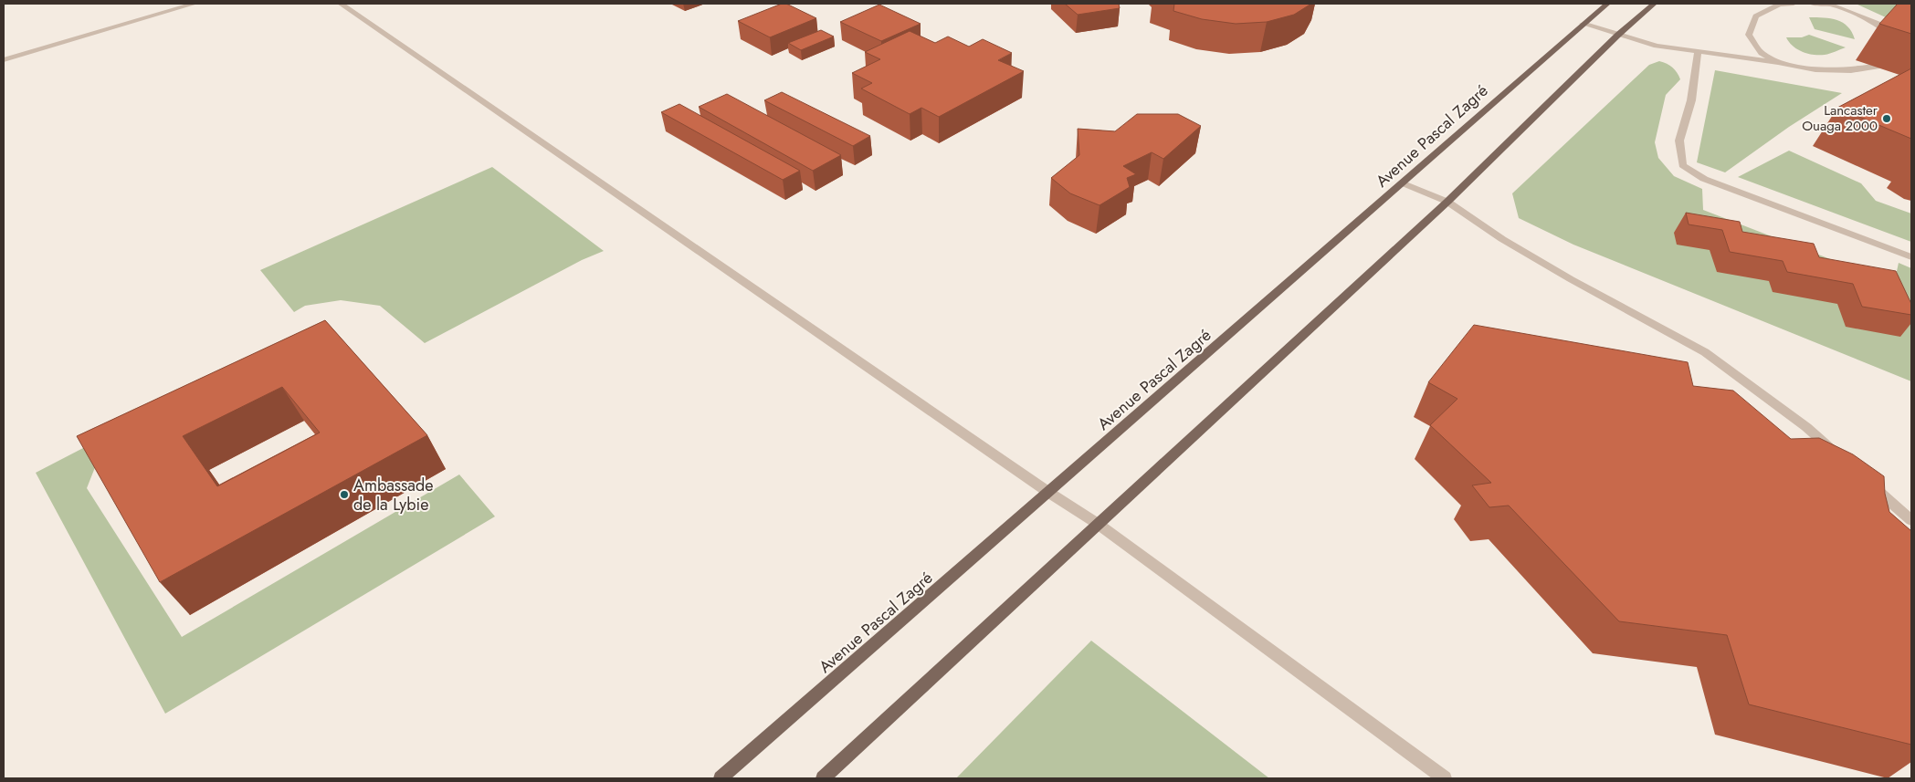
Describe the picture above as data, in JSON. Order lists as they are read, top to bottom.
{
  "streets": {
    "main road": ["Avenue Pascal Zagré"]
  },
  "places": ["Lancaster Ouaga 2000", "Ambassade de la Lybie"]
}
